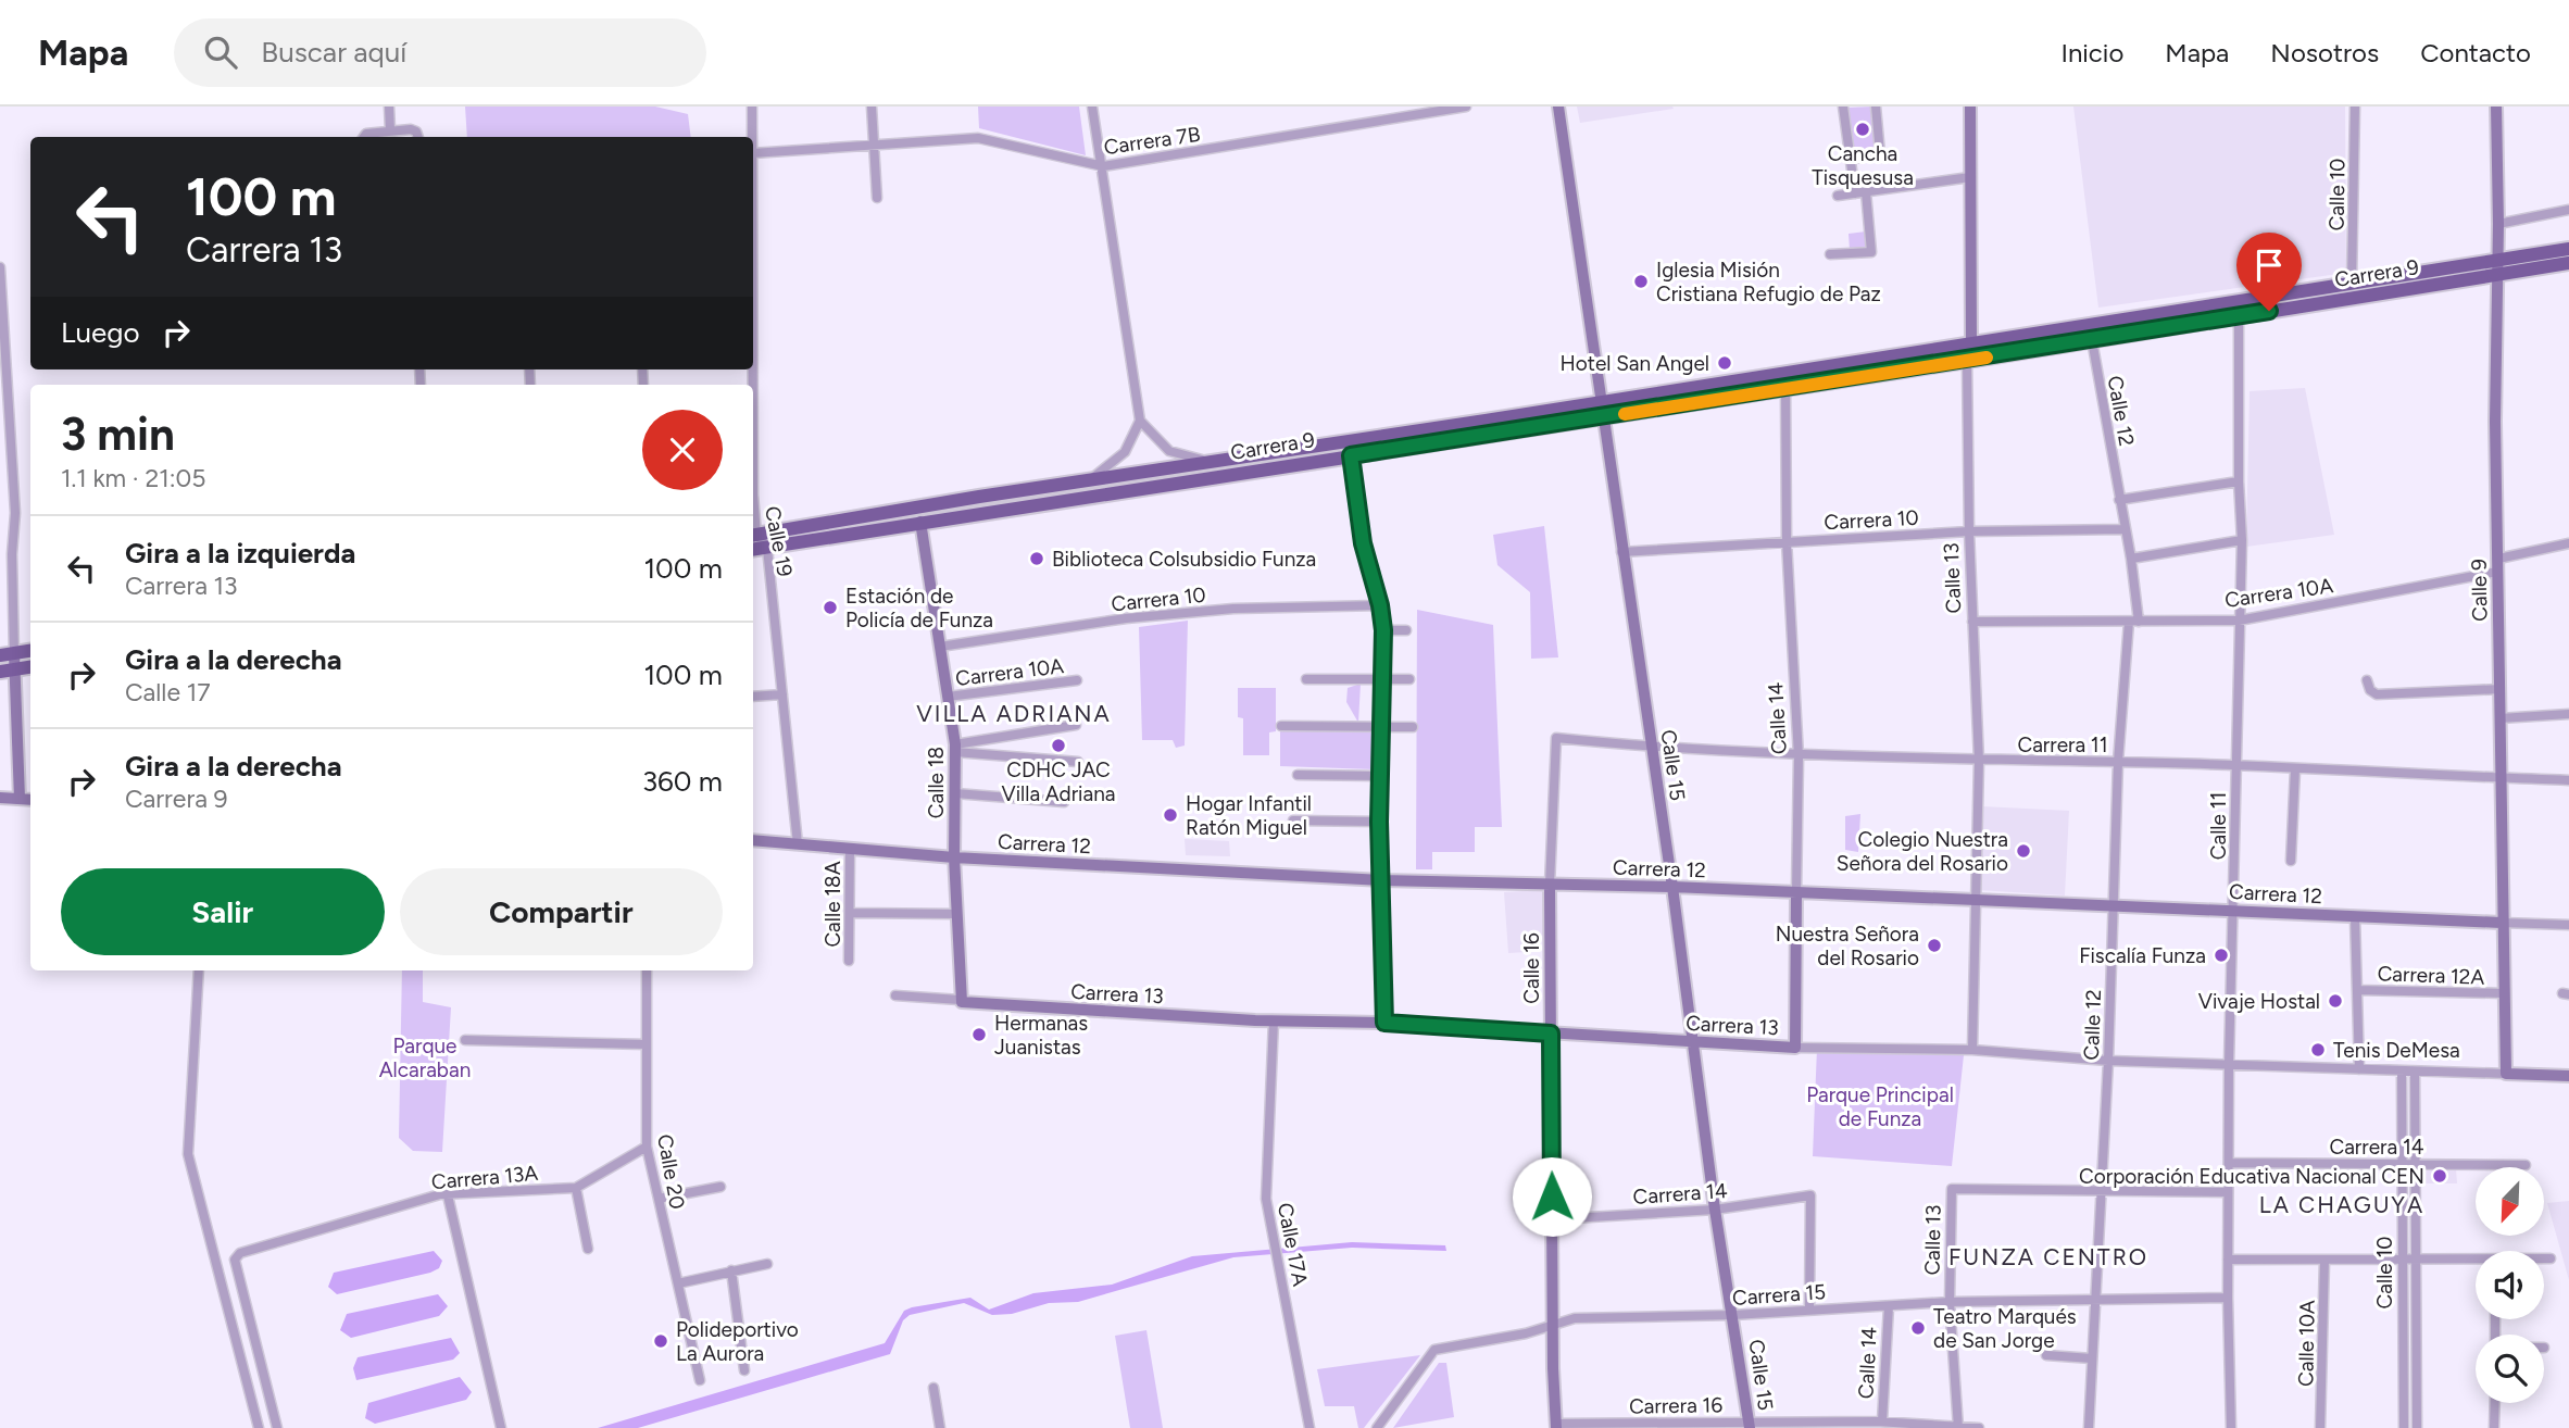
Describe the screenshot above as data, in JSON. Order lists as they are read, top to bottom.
{
  "streets": {
    "main road": [
      "Carrera 9",
      "Calle 13",
      "Calle 9",
      "Calle 14",
      "Calle 15",
      "Calle 18",
      "Carrera 12",
      "Calle 16",
      "Carrera 13"
    ],
    "street": [
      "Carrera 7B",
      "Calle 10",
      "Calle 12",
      "Carrera 10",
      "Calle 19",
      "Carrera 10A",
      "Carrera 11",
      "Calle 11",
      "Calle 18A",
      "Carrera 12A",
      "Carrera 14",
      "Calle 20",
      "Carrera 13A",
      "Calle 17A",
      "Carrera 15",
      "Calle 10A",
      "Carrera 16"
    ]
  },
  "crossings": [
    ["Calle 10", "Carrera 9"],
    ["Calle 10", "Carrera 13"],
    ["Calle 10", "Carrera 14"],
    ["Carrera 9", "Calle 12"],
    ["Carrera 9", "Calle 19"],
    ["Carrera 9", "Calle 13"],
    ["Carrera 9", "Calle 9"],
    ["Carrera 9", "Calle 14"],
    ["Carrera 9", "Calle 15"],
    ["Carrera 9", "Calle 18"],
    ["Carrera 9", "Calle 11"],
    ["Calle 12", "Carrera 10"],
    ["Calle 12", "Calle 13"],
    ["Calle 12", "Carrera 10A"],
    ["Calle 12", "Carrera 11"],
    ["Calle 12", "Carrera 12"],
    ["Calle 12", "Carrera 13"],
    ["Calle 12", "Carrera 15"],
    ["Carrera 10", "Calle 13"],
    ["Carrera 10", "Calle 14"],
    ["Carrera 10", "Calle 15"],
    ["Carrera 10", "Calle 18"],
    ["Calle 19", "Carrera 12"],
    ["Calle 13", "Carrera 10A"],
    ["Calle 13", "Carrera 11"],
    ["Calle 13", "Carrera 12"],
    ["Calle 13", "Carrera 13"],
    ["Calle 13", "Carrera 15"],
    ["Calle 13", "Carrera 16"],
    ["Calle 9", "Carrera 10A"],
    ["Calle 9", "Carrera 11"],
    ["Calle 9", "Carrera 12"],
    ["Calle 9", "Carrera 12A"],
    ["Calle 9", "Carrera 13"],
    ["Carrera 10A", "Calle 18"],
    ["Carrera 10A", "Calle 11"],
    ["Calle 14", "Carrera 11"],
    ["Calle 14", "Carrera 12"],
    ["Calle 14", "Carrera 13"],
    ["Calle 14", "Carrera 15"],
    ["Calle 14", "Carrera 16"],
    ["Carrera 11", "Calle 15"],
    ["Carrera 11", "Calle 11"],
    ["Carrera 11", "Calle 16"],
    ["Calle 15", "Carrera 12"],
    ["Calle 15", "Carrera 13"],
    ["Calle 15", "Carrera 14"],
    ["Calle 15", "Carrera 15"],
    ["Calle 15", "Carrera 16"],
    ["Calle 18", "Carrera 12"],
    ["Calle 18", "Carrera 13"],
    ["Calle 11", "Carrera 12"],
    ["Calle 11", "Carrera 13"],
    ["Calle 11", "Carrera 14"],
    ["Calle 11", "Carrera 15"],
    ["Carrera 12", "Calle 18A"],
    ["Carrera 12", "Calle 16"],
    ["Calle 16", "Carrera 13"],
    ["Calle 16", "Carrera 14"],
    ["Calle 16", "Carrera 15"],
    ["Calle 16", "Carrera 16"],
    ["Carrera 13", "Calle 17A"],
    ["Carrera 14", "Carrera 15"],
    ["Calle 20", "Carrera 13A"]
  ],
  "districts": ["VILLA ADRIANA", "LA CHAGUYA", "FUNZA CENTRO"],
  "parks": ["Parque Alcaraban", "Parque Principal de Funza"],
  "places": [
    "Cancha Tisquesusa",
    "Iglesia Misión Cristiana Refugio de Paz",
    "Hotel San Angel",
    "Biblioteca Colsubsidio Funza",
    "Estación de Policía de Funza",
    "CDHC JAC Villa Adriana",
    "Hogar Infantil Ratón Miguel",
    "Colegio Nuestra Señora del Rosario",
    "Nuestra Señora del Rosario",
    "Fiscalía Funza",
    "Vivaje Hostal",
    "Hermanas Juanistas",
    "Tenis DeMesa",
    "Corporación Educativa Nacional CEN",
    "Teatro Marqués de San Jorge",
    "Polideportivo La Aurora"
  ],
  "north": "bottom left",
  "page": {
    "header": "Mapa",
    "search": "Buscar aquí",
    "nav": [
      "Inicio",
      "Mapa",
      "Nosotros",
      "Contacto"
    ],
    "turn": ["100 m", "Carrera 13"],
    "then": "Luego",
    "heading": ["3 min", "1.1 km · 21:05"],
    "list": [
      {
        "name": "Gira a la izquierda",
        "note": "Carrera 13",
        "value": "100 m"
      },
      {
        "name": "Gira a la derecha",
        "note": "Calle 17",
        "value": "100 m"
      },
      {
        "name": "Gira a la derecha",
        "note": "Carrera 9",
        "value": "360 m"
      }
    ],
    "buttons": ["Salir", "Compartir"]
  }
}
